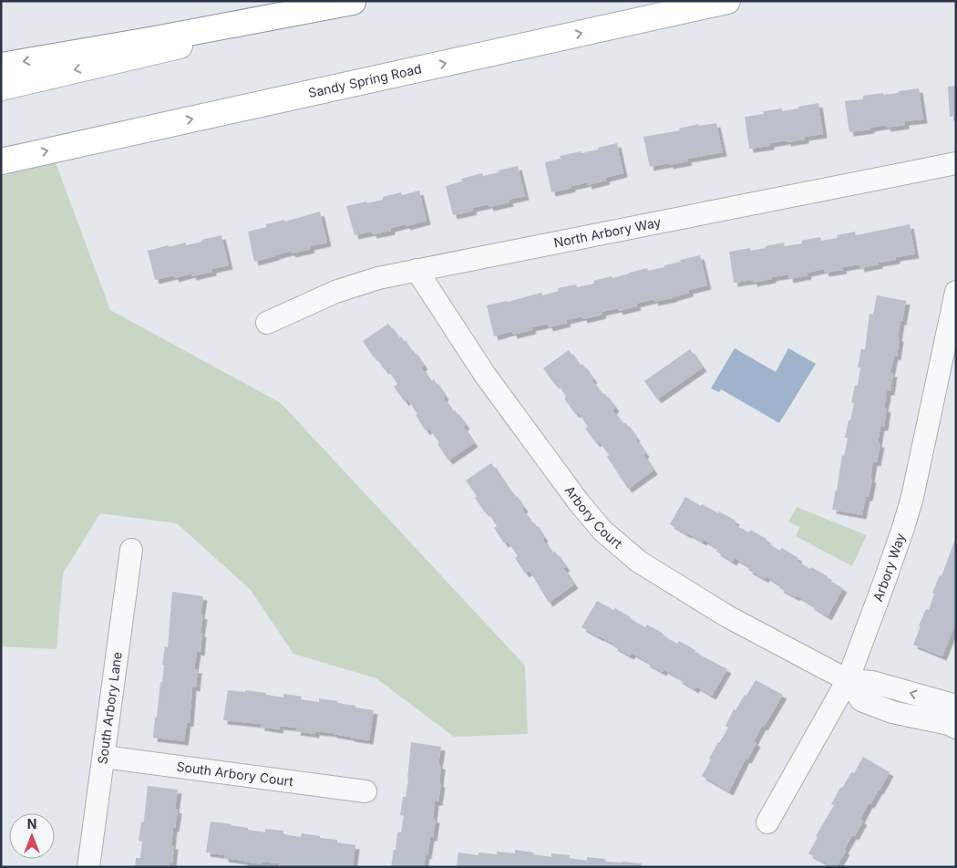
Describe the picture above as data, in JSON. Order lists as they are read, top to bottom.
{
  "streets": {
    "main road": ["Sandy Spring Road"],
    "street": [
      "North Arbory Way",
      "Arbory Court",
      "Arbory Way",
      "South Arbory Lane",
      "South Arbory Court"
    ]
  },
  "crossings": [
    ["North Arbory Way", "Arbory Court"],
    ["Arbory Court", "Arbory Way"],
    ["South Arbory Lane", "South Arbory Court"]
  ],
  "north": "top"
}
